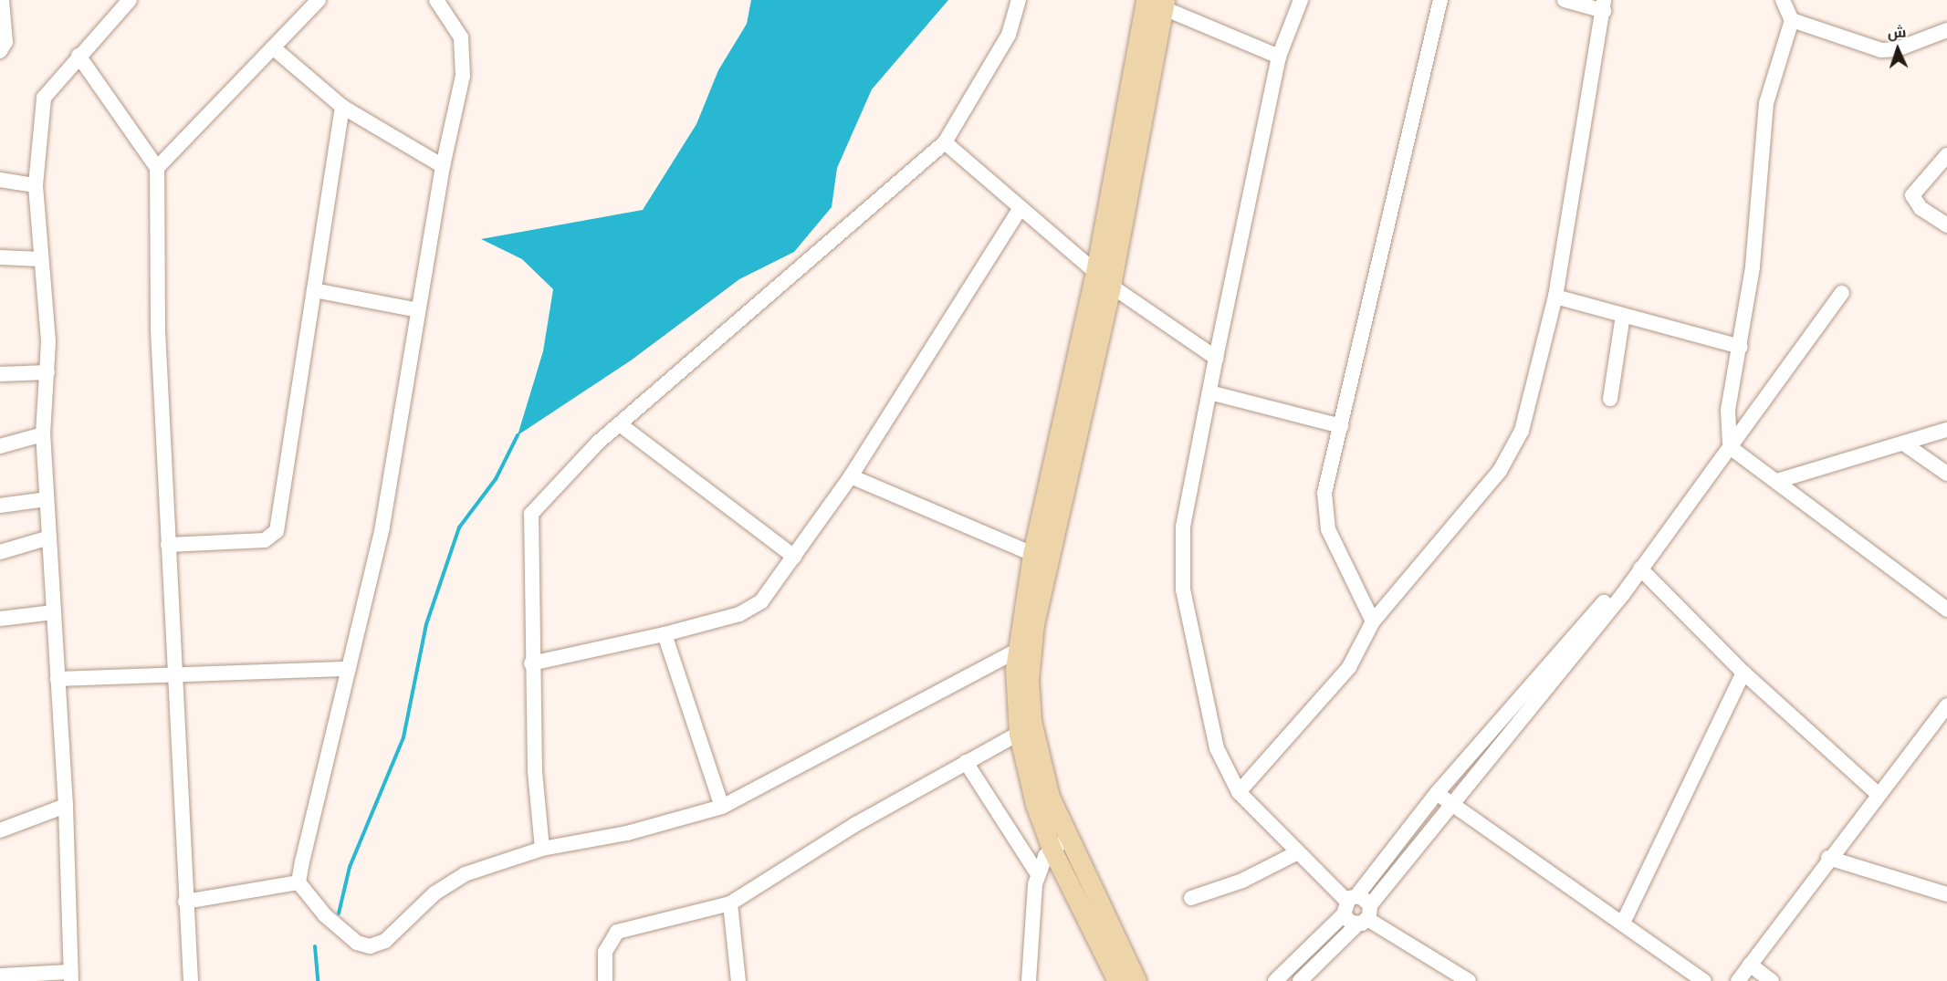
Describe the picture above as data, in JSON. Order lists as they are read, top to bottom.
{
  "north": "top"
}
